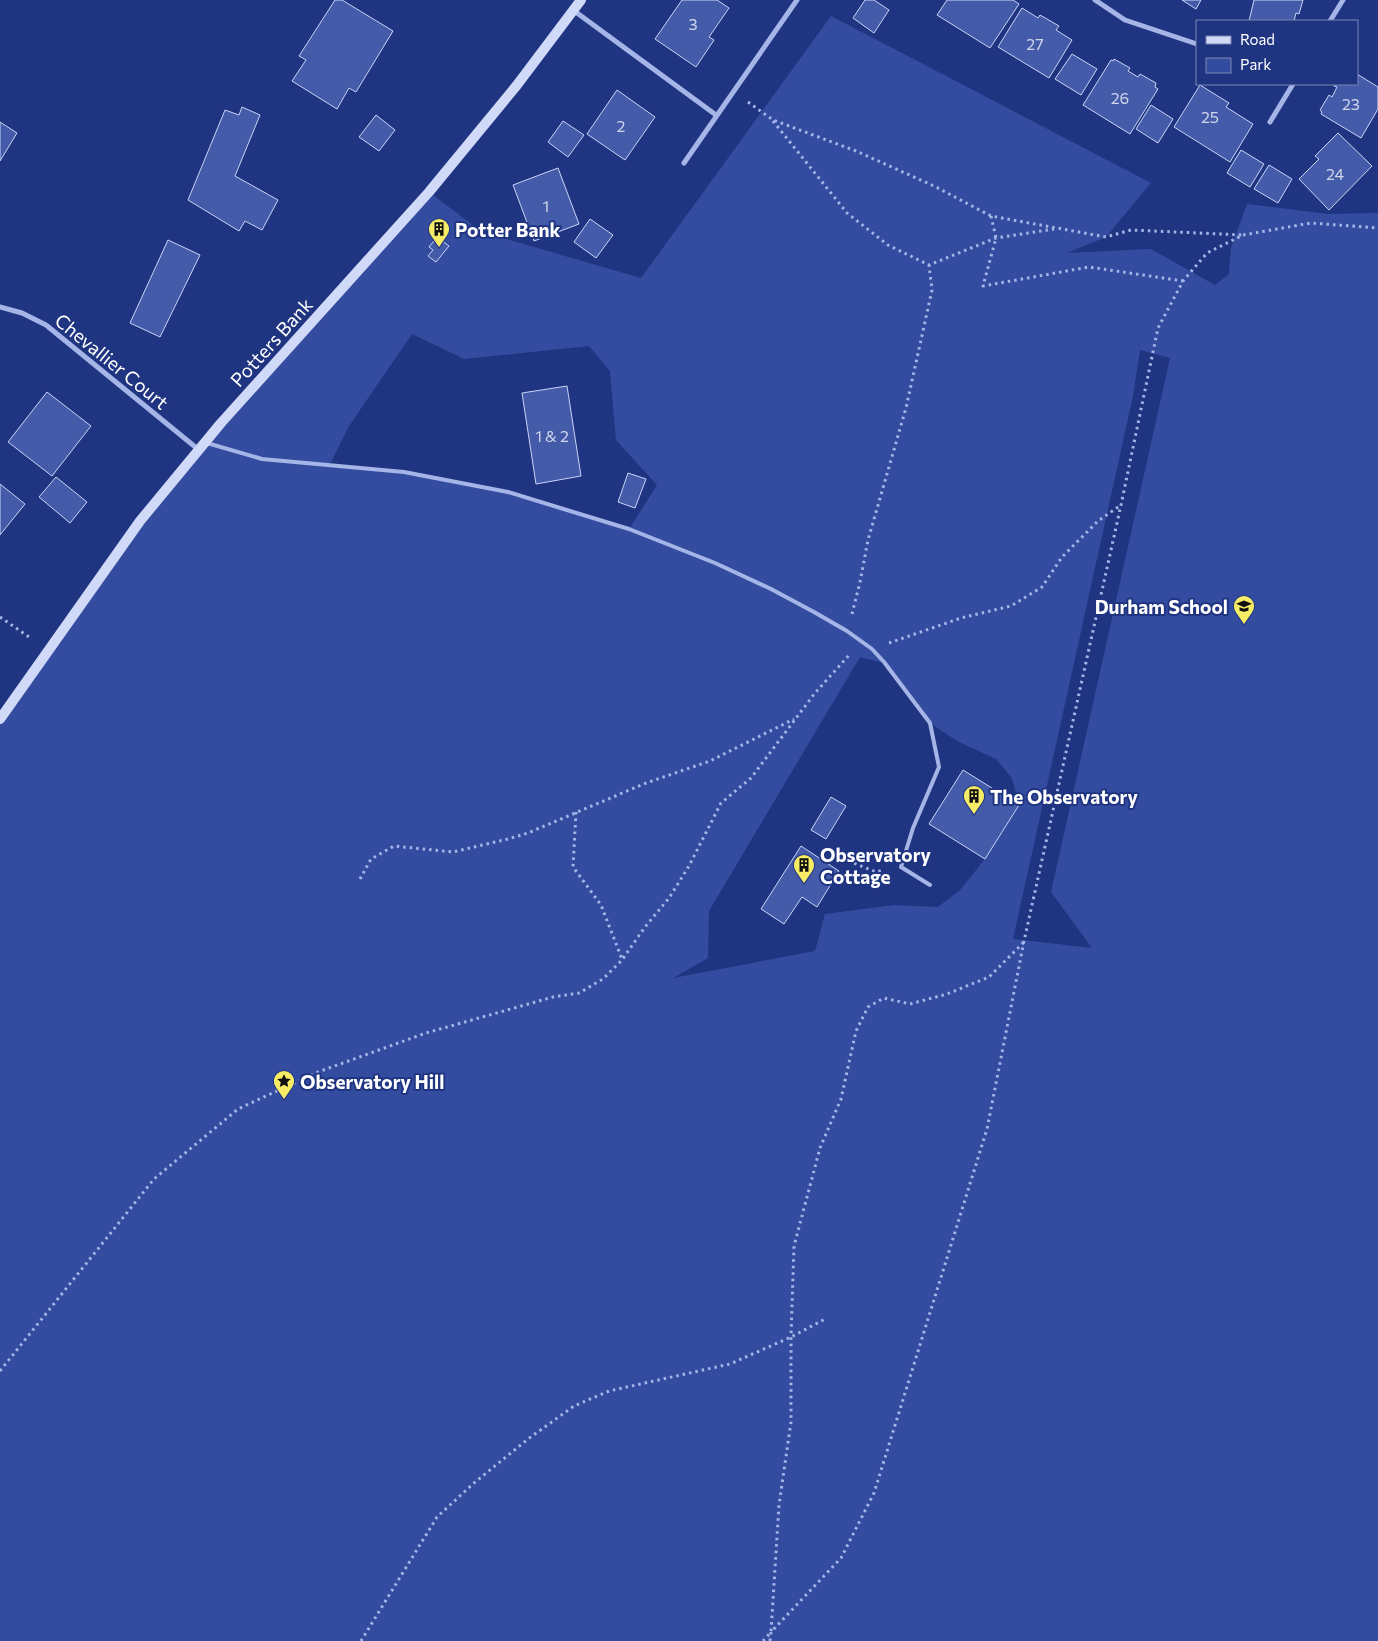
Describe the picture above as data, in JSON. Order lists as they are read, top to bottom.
{
  "streets": {
    "street": ["Potters Bank", "Chevallier Court"]
  },
  "crossings": [
    ["Potters Bank", "Chevallier Court"]
  ],
  "places": {
    "building": ["Potter Bank", "The Observatory", "Observatory Cottage"],
    "school or university": ["Durham School"],
    "place": ["Observatory Hill"]
  },
  "house_numbers": [
    "3",
    "27",
    "26",
    "23",
    "25",
    "2",
    "24",
    "1",
    "1 & 2"
  ],
  "legend": ["Road", "Park"]
}
